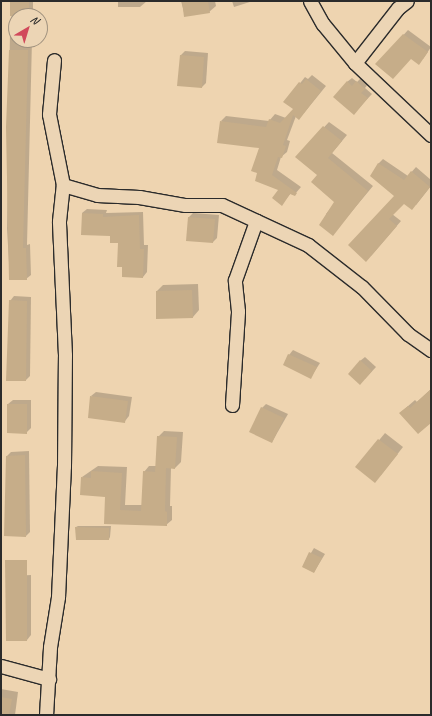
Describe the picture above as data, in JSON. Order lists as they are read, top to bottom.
{
  "north": "top right"
}
